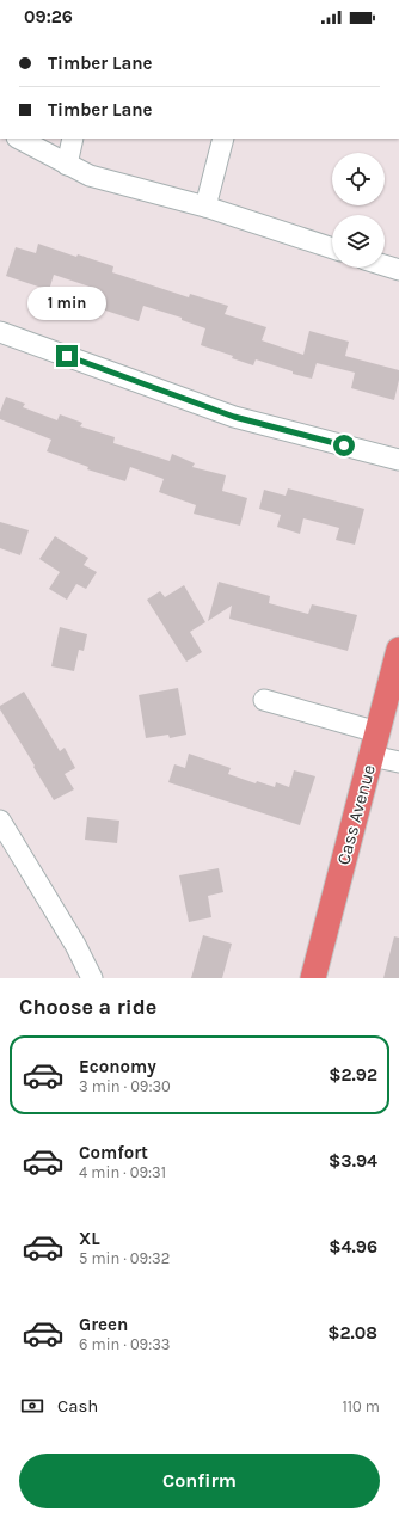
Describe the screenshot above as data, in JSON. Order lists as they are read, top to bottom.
{
  "streets": {
    "main road": ["Cass Avenue"]
  },
  "page": {
    "status": "09:26",
    "banner": ["Timber Lane", "Timber Lane"],
    "bubble": "1 min",
    "heading": "Choose a ride",
    "list": [
      {
        "name": "Economy",
        "note": "3 min · 09:30",
        "value": "$2.92"
      },
      {
        "name": "Comfort",
        "note": "4 min · 09:31",
        "value": "$3.94"
      },
      {
        "name": "XL",
        "note": "5 min · 09:32",
        "value": "$4.96"
      },
      {
        "name": "Green",
        "note": "6 min · 09:33",
        "value": "$2.08"
      }
    ],
    "pay": ["Cash", "110 m"],
    "buttons": "Confirm"
  }
}
